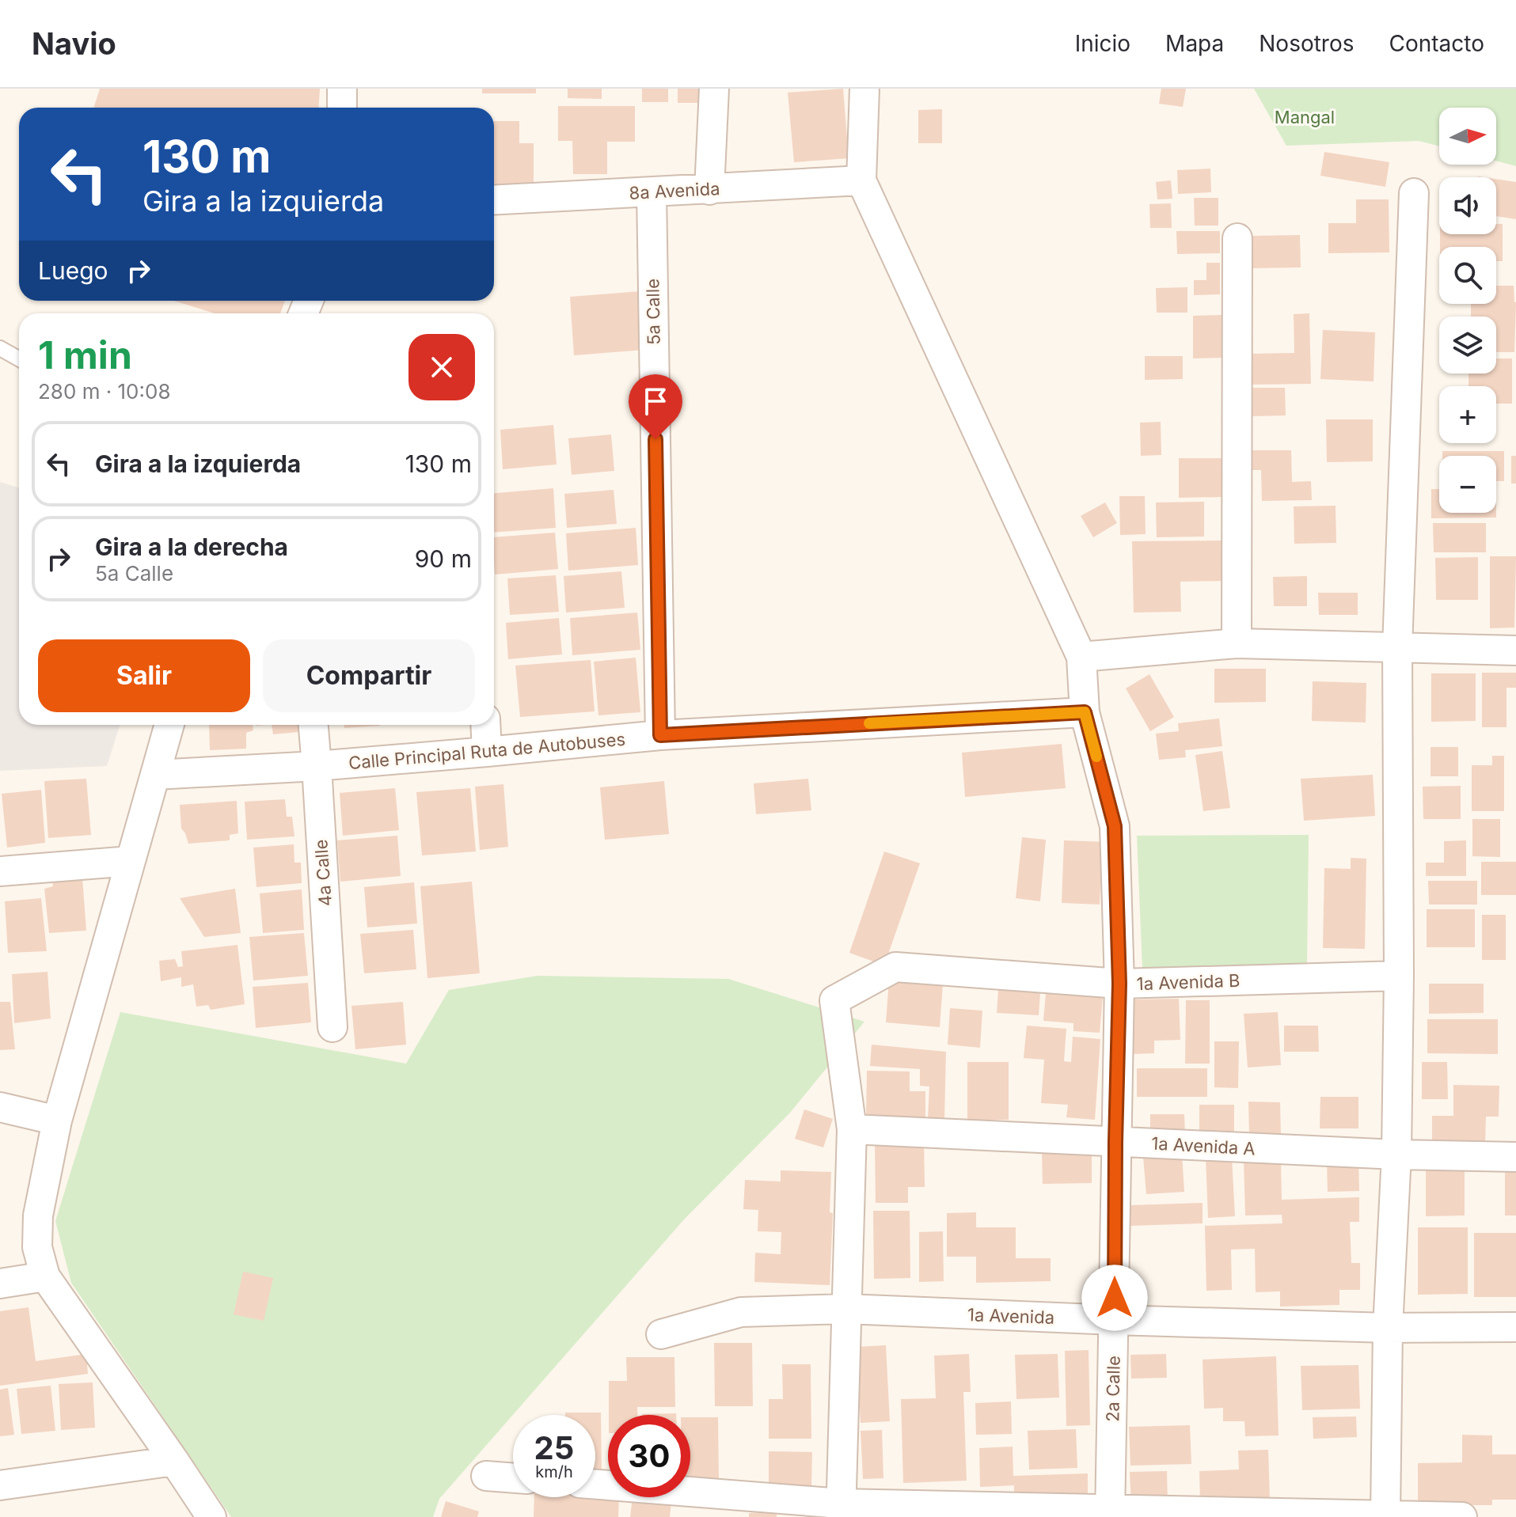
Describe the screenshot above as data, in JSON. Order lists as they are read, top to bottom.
{
  "streets": {
    "street": [
      "8a Avenida",
      "5a Calle",
      "Calle Principal Ruta de Autobuses",
      "4a Calle",
      "1a Avenida B",
      "1a Avenida A",
      "1a Avenida",
      "2a Calle"
    ]
  },
  "crossings": [
    ["8a Avenida", "5a Calle"],
    ["5a Calle", "Calle Principal Ruta de Autobuses"],
    ["Calle Principal Ruta de Autobuses", "4a Calle"],
    ["Calle Principal Ruta de Autobuses", "2a Calle"],
    ["1a Avenida B", "1a Avenida A"],
    ["1a Avenida B", "2a Calle"],
    ["1a Avenida A", "2a Calle"],
    ["1a Avenida", "2a Calle"]
  ],
  "parks": ["Mangal"],
  "north": "right",
  "page": {
    "header": "Navio",
    "nav": [
      "Inicio",
      "Mapa",
      "Nosotros",
      "Contacto"
    ],
    "map_buttons": ["+", "−"],
    "turn": ["130 m", "Gira a la izquierda"],
    "then": "Luego",
    "heading": ["1 min", "280 m · 10:08"],
    "list": [
      {
        "name": "Gira a la izquierda",
        "value": "130 m"
      },
      {
        "name": "Gira a la derecha",
        "note": "5a Calle",
        "value": "90 m"
      }
    ],
    "buttons": ["Salir", "Compartir"],
    "speed": "25 km/h",
    "limit": "30"
  }
}
